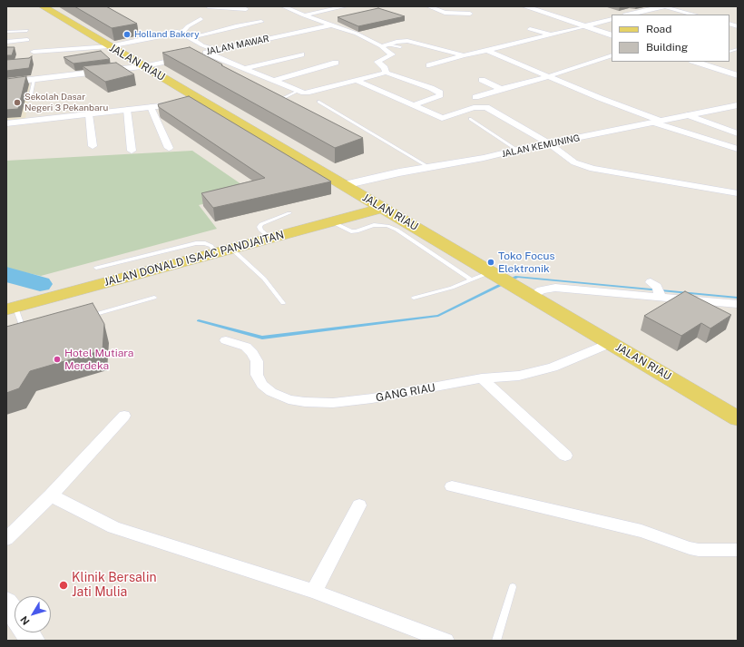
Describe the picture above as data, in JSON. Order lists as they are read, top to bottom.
{
  "streets": {
    "main road": ["JALAN RIAU", "JALAN DONALD ISAAC PANDJAITAN"],
    "street": ["JALAN MAWAR", "JALAN KEMUNING", "GANG RIAU"]
  },
  "crossings": [
    ["JALAN RIAU", "JALAN KEMUNING"],
    ["JALAN RIAU", "JALAN DONALD ISAAC PANDJAITAN"],
    ["JALAN RIAU", "GANG RIAU"]
  ],
  "places": [
    "Holland Bakery",
    "Sekolah Dasar Negeri 3 Pekanbaru",
    "Toko Focus Elektronik",
    "Hotel Mutiara Merdeka",
    "Klinik Bersalin Jati Mulia"
  ],
  "legend": ["Road", "Building"],
  "north": "bottom left"
}
